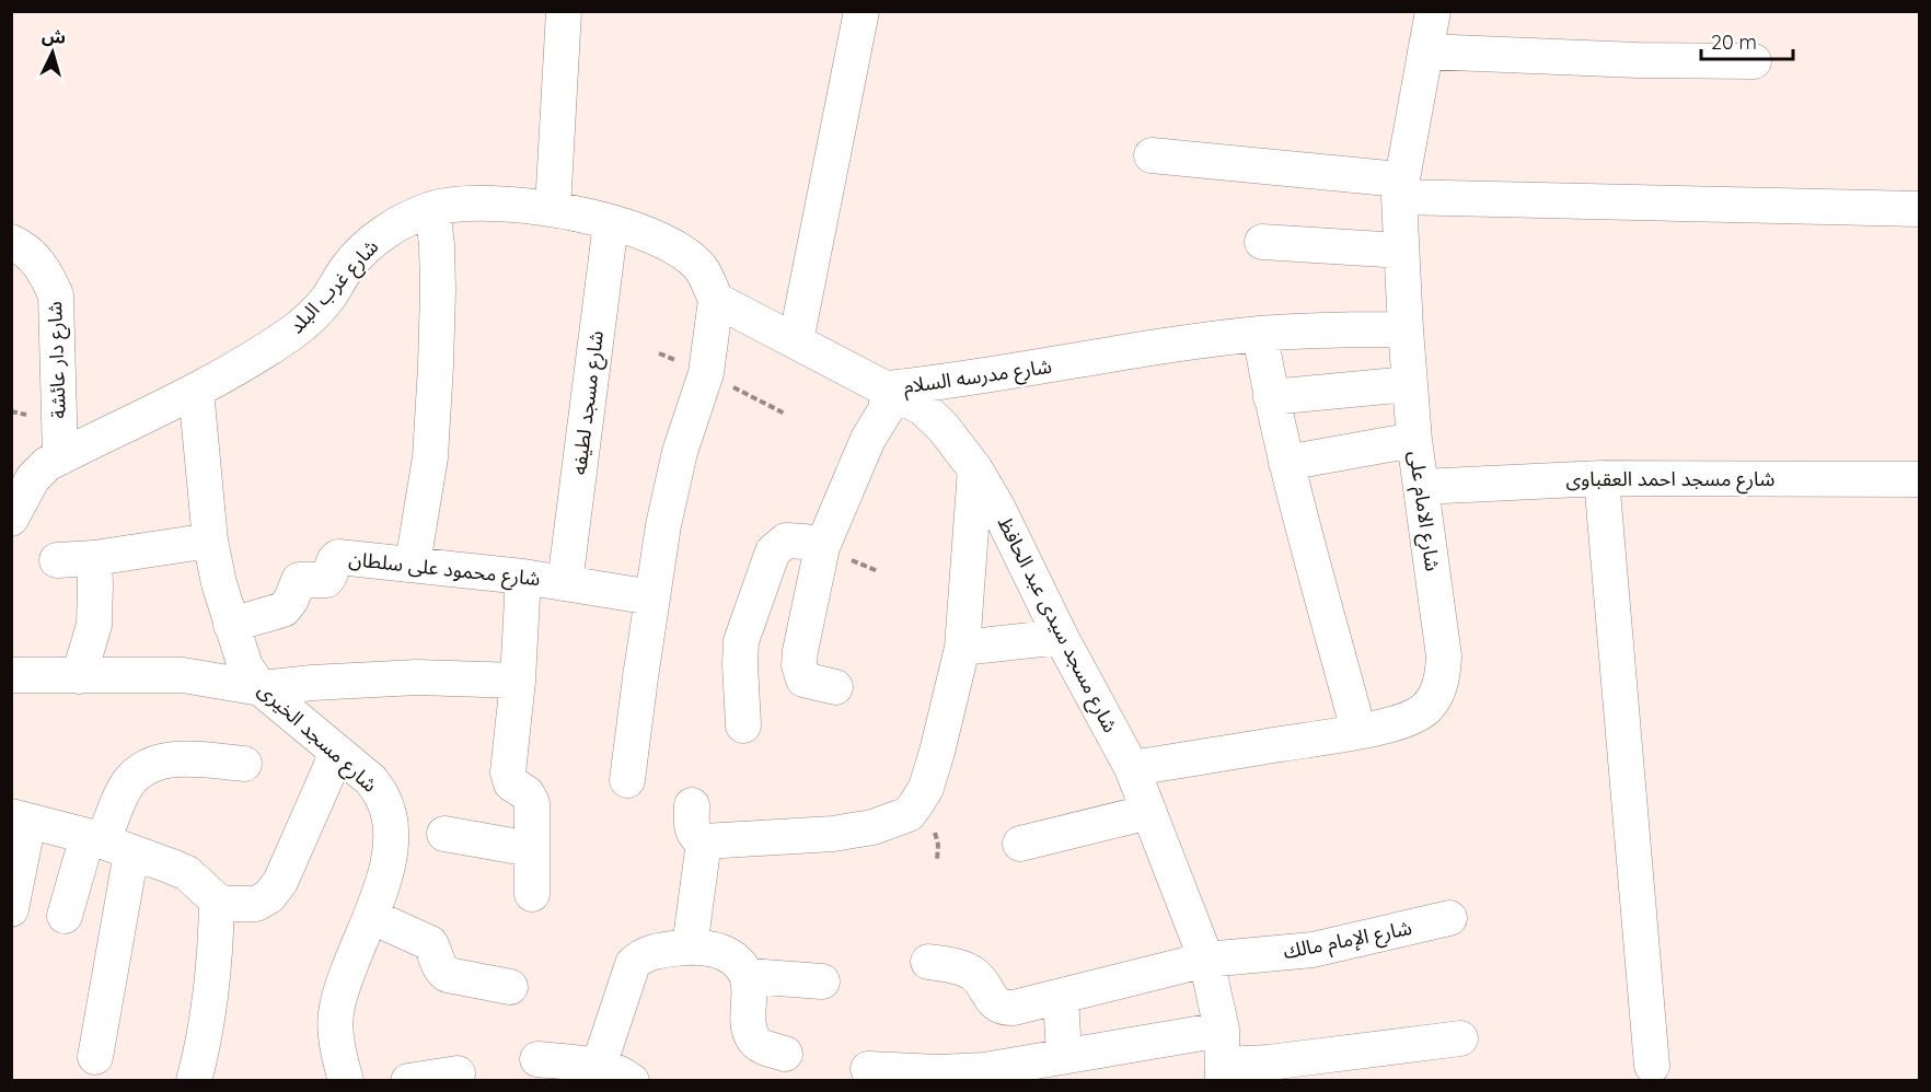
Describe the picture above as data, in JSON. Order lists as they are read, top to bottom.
{
  "streets": {
    "street": [
      "شارع غرب البلد",
      "شارع دار عائشة",
      "شارع مدرسه السلام",
      "شارع مسجد لطيفه",
      "شارع مسجد احمد العقباوى",
      "شارع الامام على",
      "شارع محمود على سلطان",
      "شارع مسجد سيدى عبد الحافظ",
      "شارع مسجد الخيرى",
      "شارع الإمام مالك"
    ]
  },
  "crossings": [
    ["شارع غرب البلد", "شارع دار عائشة"],
    ["شارع غرب البلد", "شارع مسجد لطيفه"],
    ["شارع غرب البلد", "شارع مسجد سيدى عبد الحافظ"],
    ["شارع غرب البلد", "شارع مسجد الخيرى"],
    ["شارع مدرسه السلام", "شارع الامام على"],
    ["شارع مدرسه السلام", "شارع مسجد سيدى عبد الحافظ"],
    ["شارع مسجد لطيفه", "شارع محمود على سلطان"],
    ["شارع مسجد احمد العقباوى", "شارع الامام على"],
    ["شارع الامام على", "شارع مسجد سيدى عبد الحافظ"],
    ["شارع محمود على سلطان", "شارع مسجد الخيرى"],
    ["شارع مسجد سيدى عبد الحافظ", "شارع الإمام مالك"]
  ],
  "scale_bar": "20 m",
  "north": "top"
}
